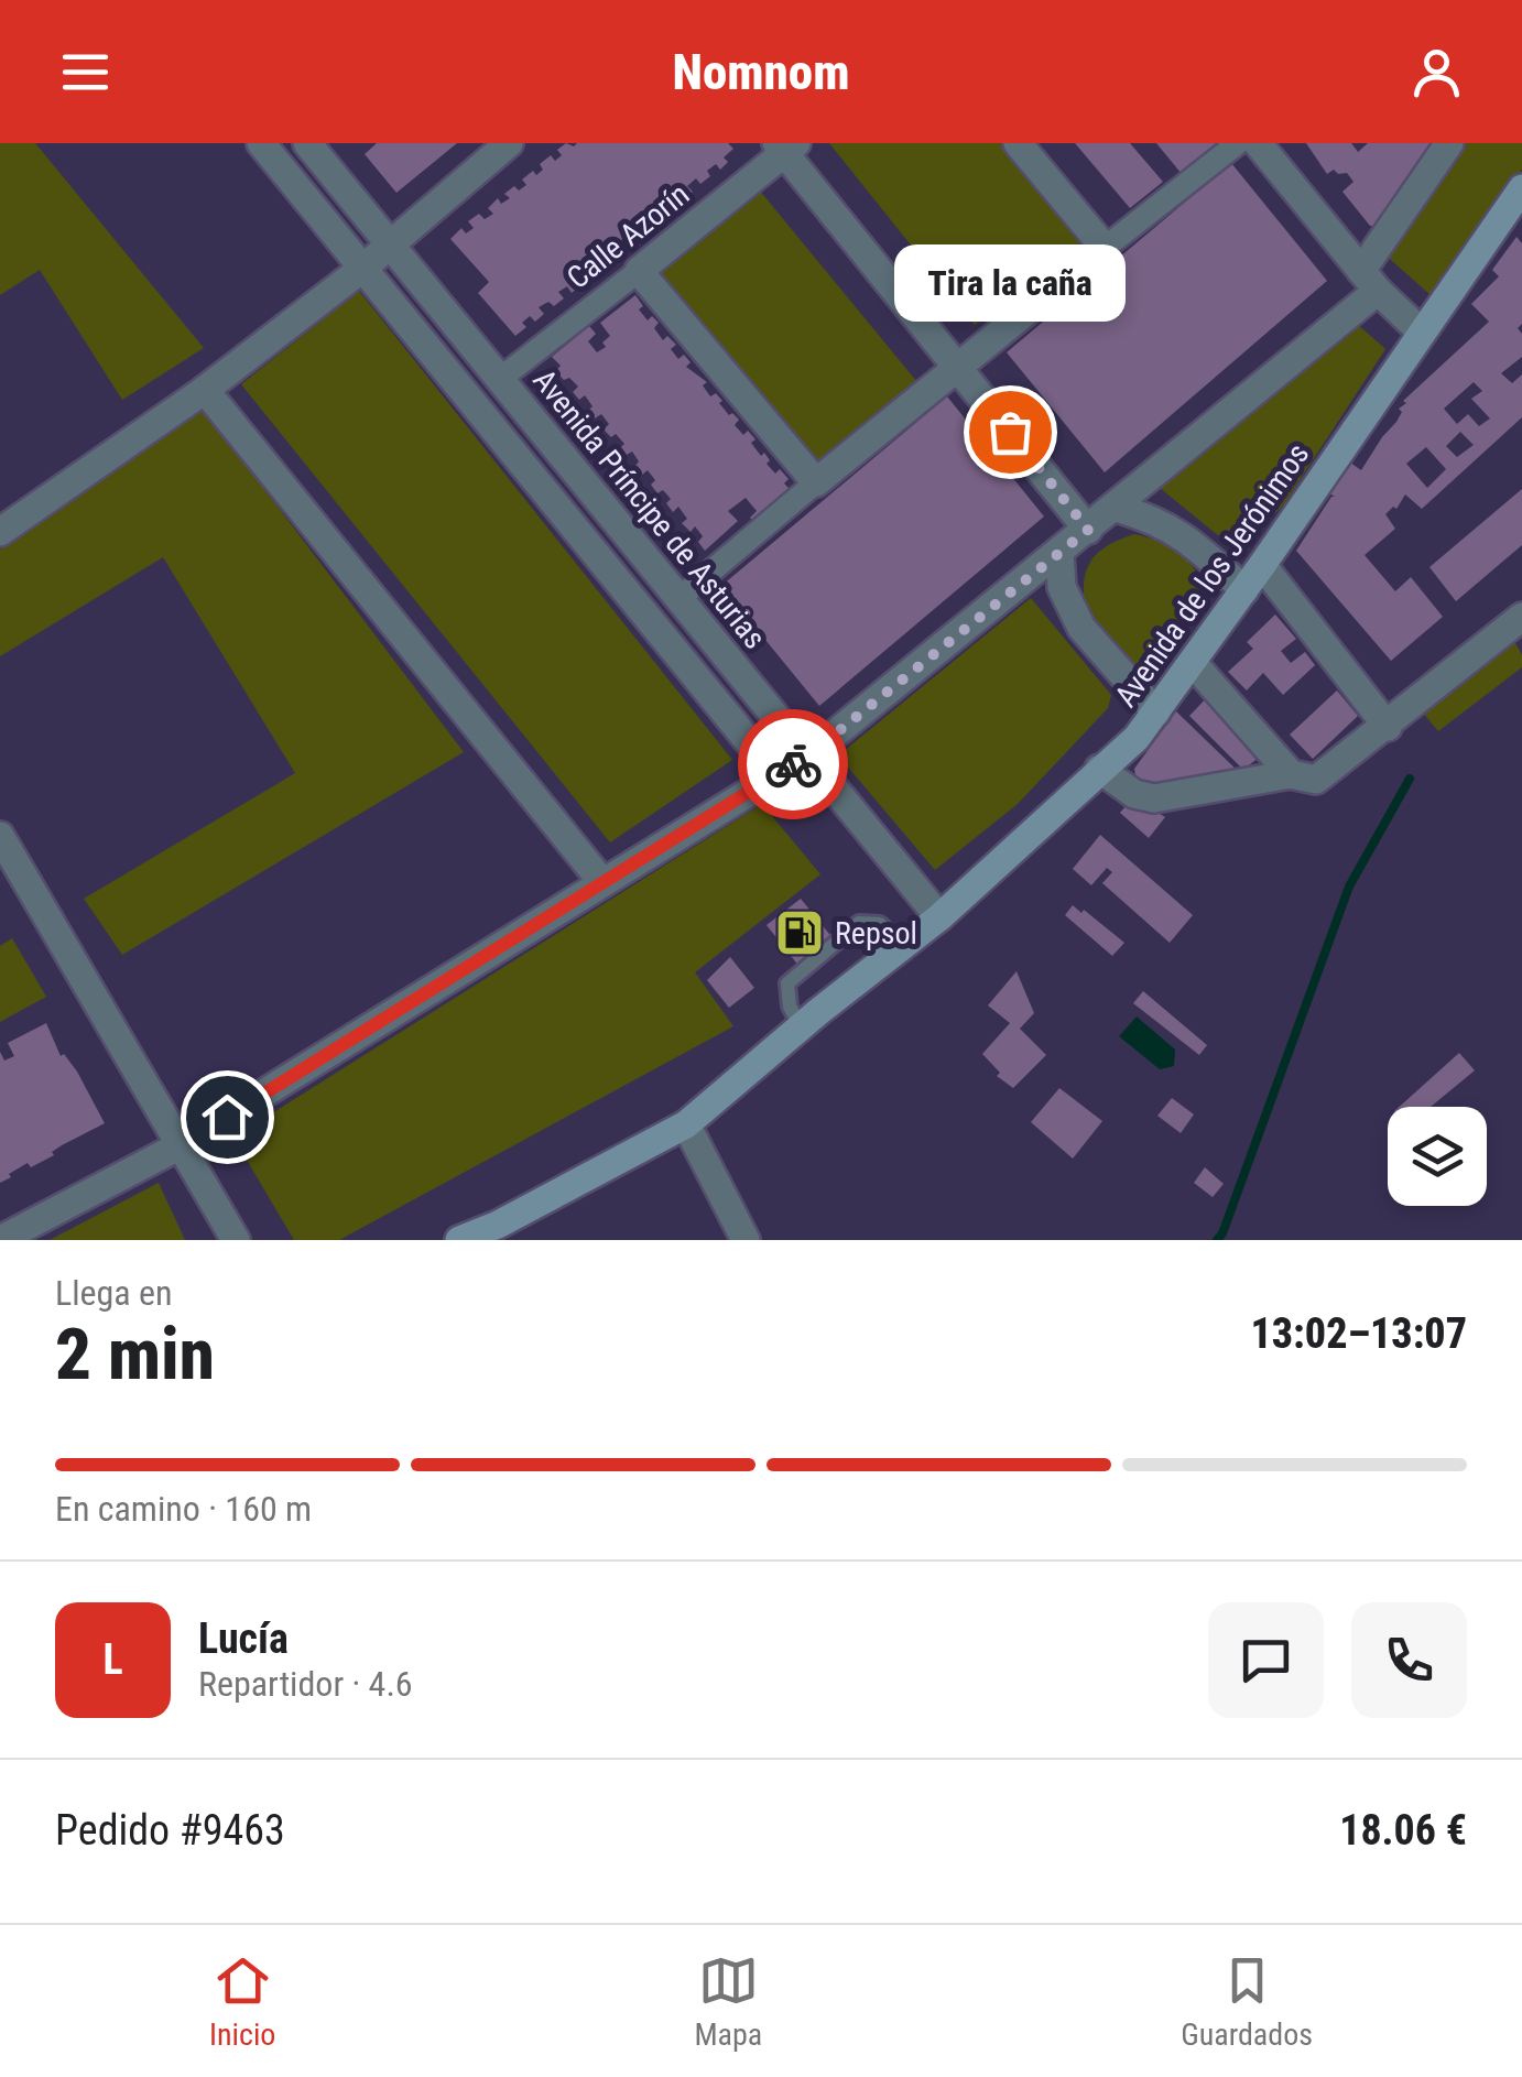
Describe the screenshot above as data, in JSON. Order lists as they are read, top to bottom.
{
  "streets": {
    "main road": ["Avenida de los Jerónimos"],
    "street": ["Calle Azorín", "Avenida Príncipe de Asturias"]
  },
  "crossings": [
    ["Calle Azorín", "Avenida Príncipe de Asturias"],
    ["Avenida Príncipe de Asturias", "Avenida de los Jerónimos"]
  ],
  "places": {
    "other": ["Tira la caña"],
    "fuel station": ["Repsol"]
  },
  "page": {
    "header": "Nomnom",
    "bubble": "Tira la caña",
    "heading": ["2 min", "Llega en", "13:02–13:07"],
    "panel": [
      "Lucía",
      "Repartidor · 4.6",
      "Pedido #9463",
      "18.06 €"
    ],
    "bar": "En camino · 160 m",
    "round": "L",
    "tabs": ["Inicio", "Mapa", "Guardados"]
  }
}
